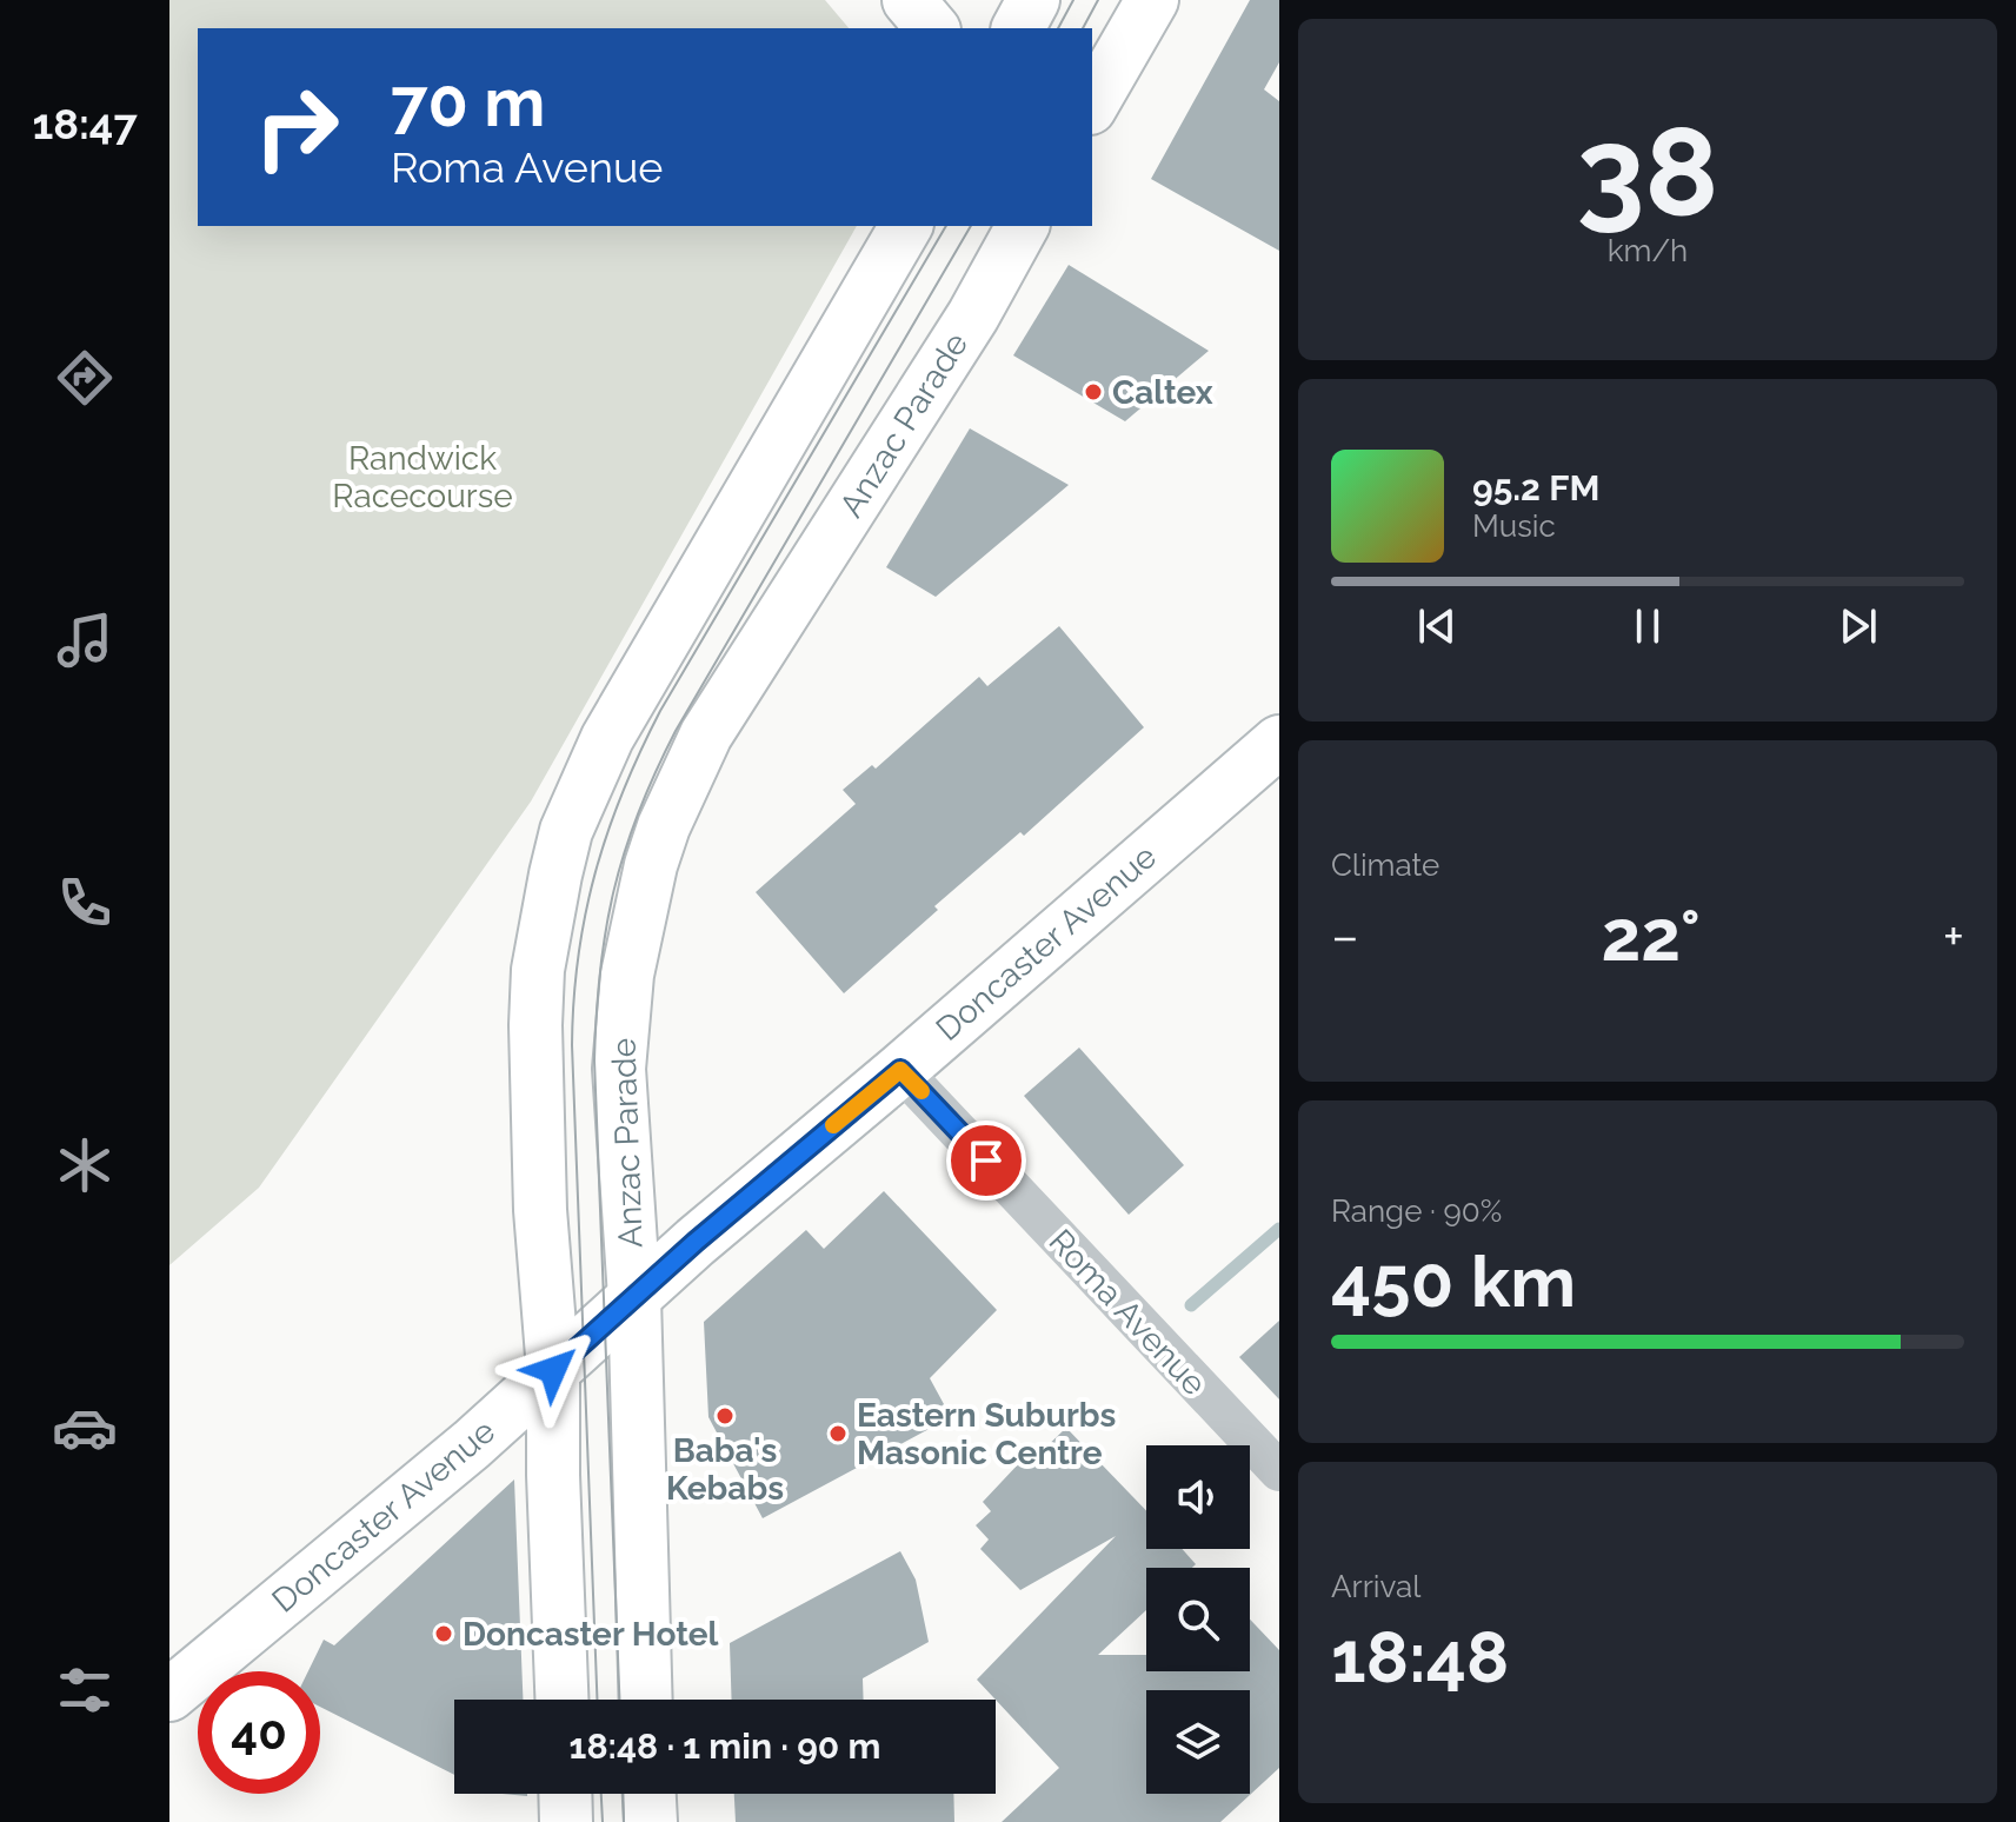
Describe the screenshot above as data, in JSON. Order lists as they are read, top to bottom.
{
  "streets": {
    "main road": ["Anzac Parade", "Doncaster Avenue"],
    "street": ["Roma Avenue"]
  },
  "crossings": [
    ["Anzac Parade", "Doncaster Avenue"],
    ["Doncaster Avenue", "Roma Avenue"]
  ],
  "parks": ["Randwick Racecourse"],
  "places": [
    "Caltex",
    "Baba's Kebabs",
    "Eastern Suburbs Masonic Centre",
    "Doncaster Hotel"
  ],
  "page": {
    "tabs": "18:47",
    "tile": [
      ["38", "km/h"],
      "Climate",
      ["Range · 90%", "450 km"],
      ["Arrival", "18:48"]
    ],
    "turn": ["70 m", "Roma Avenue"],
    "song": ["95.2 FM", "Music"],
    "heat": ["−", "22°", "+"],
    "limit": "40",
    "trip": "18:48 · 1 min · 90 m"
  }
}
